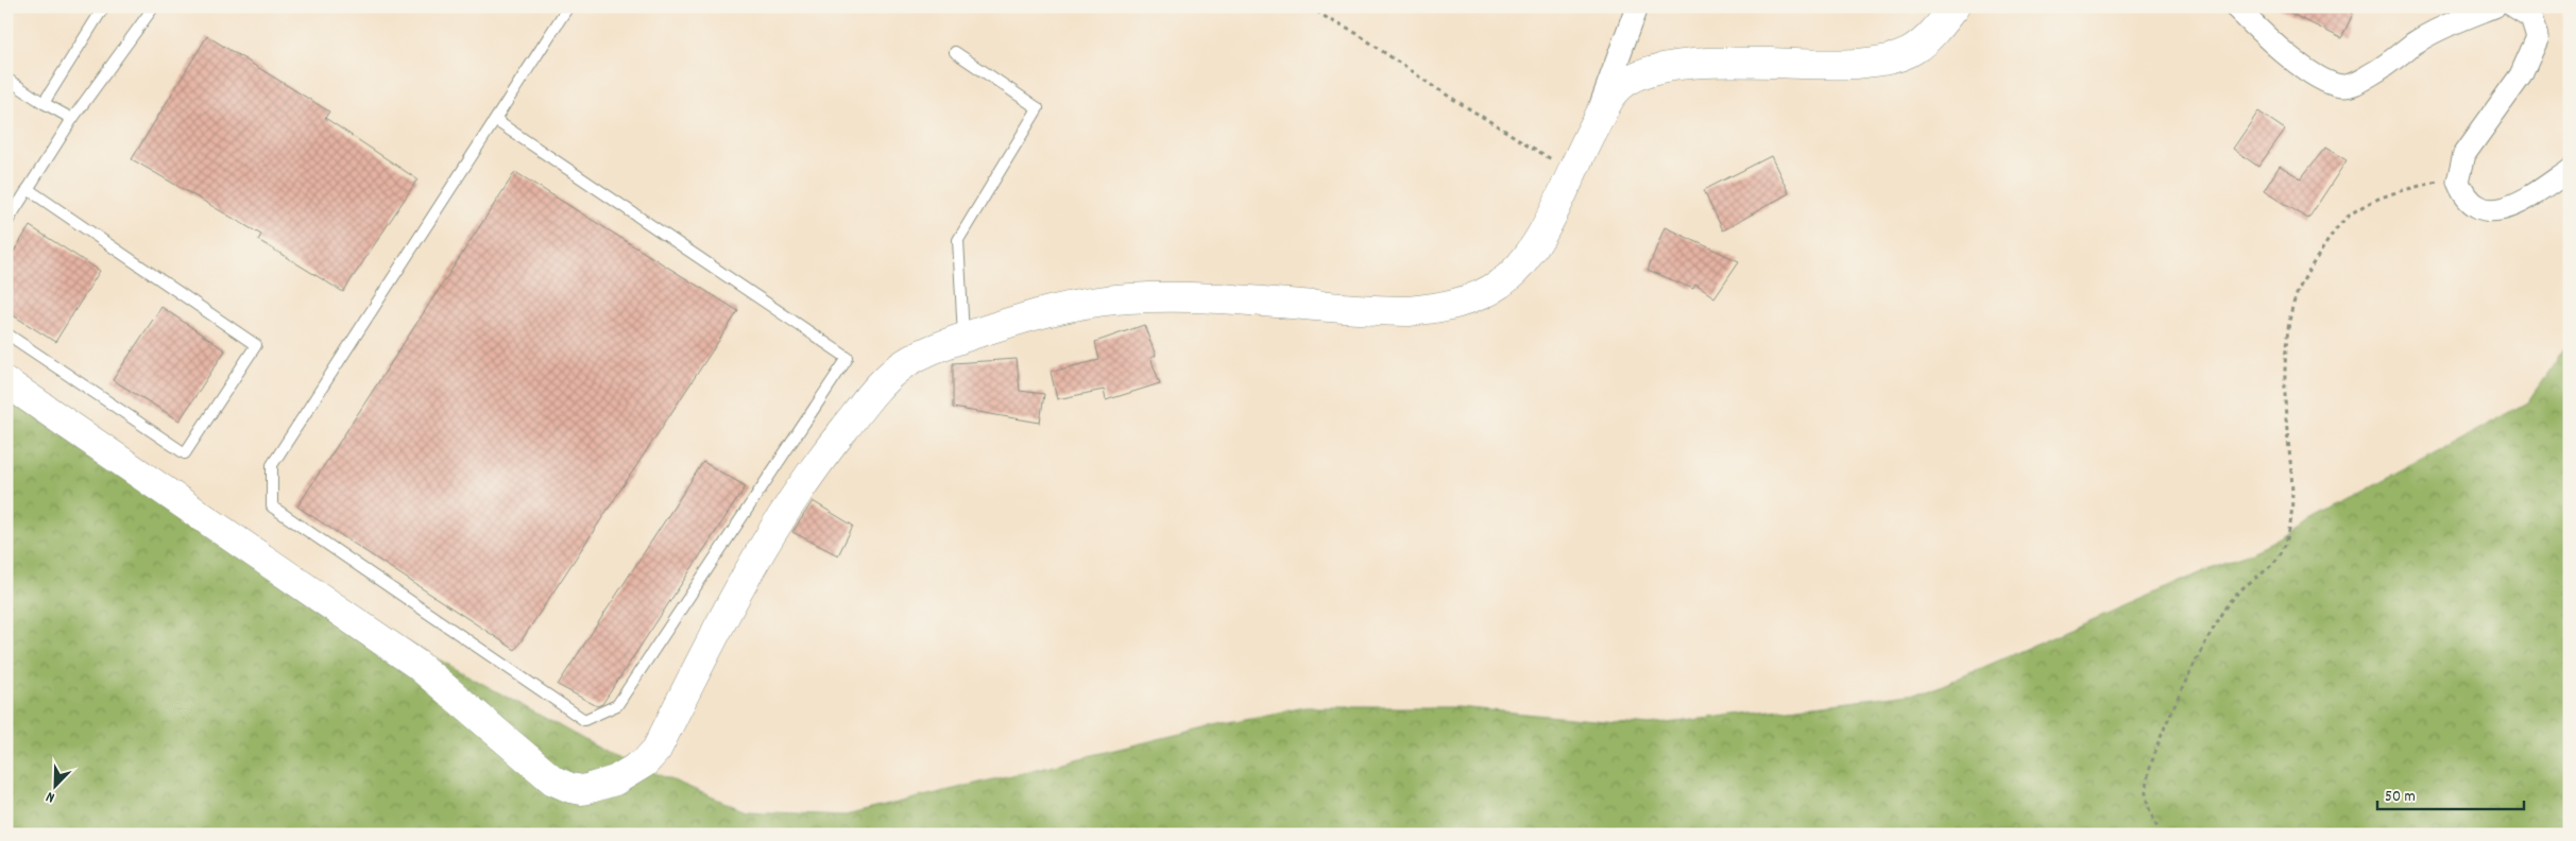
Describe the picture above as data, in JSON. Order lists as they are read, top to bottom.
{
  "scale_bar": "50 m",
  "north": "bottom left"
}
